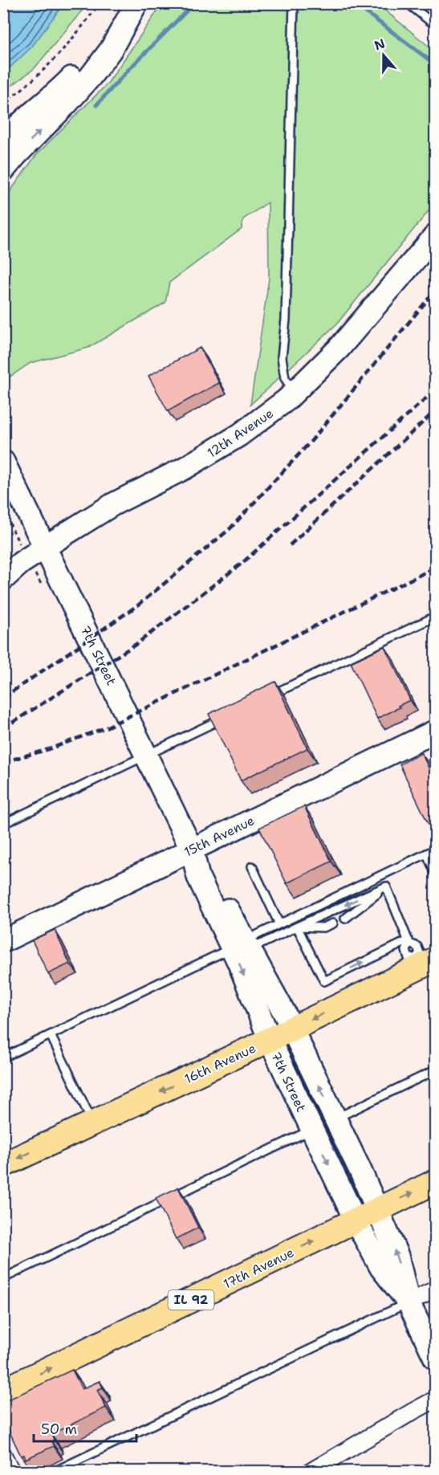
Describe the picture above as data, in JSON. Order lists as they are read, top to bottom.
{
  "streets": {
    "main road": ["16th Avenue", "17th Avenue", "IL 92"],
    "street": ["12th Avenue", "7th Street", "15th Avenue"]
  },
  "crossings": [
    ["12th Avenue", "7th Street"],
    ["7th Street", "15th Avenue"],
    ["7th Street", "16th Avenue"],
    ["7th Street", "17th Avenue"]
  ],
  "one_way": ["16th Avenue", "17th Avenue"],
  "scale_bar": "50 m",
  "north": "top"
}
